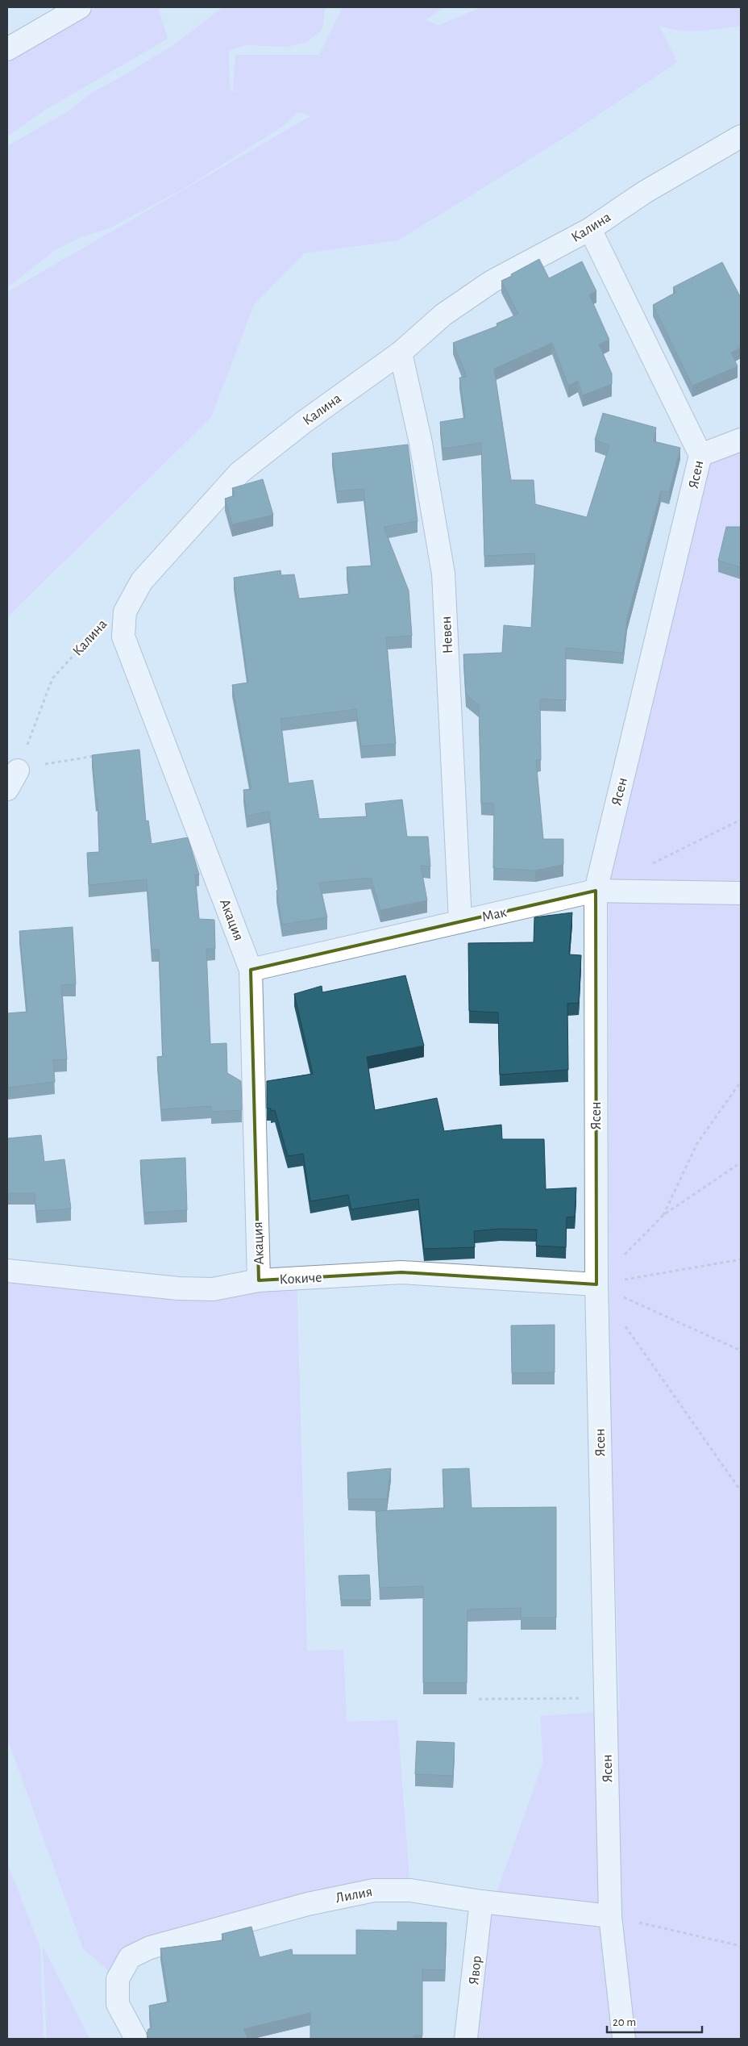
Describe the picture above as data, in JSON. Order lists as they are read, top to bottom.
{
  "streets": {
    "street": [
      "Калина",
      "Ясен",
      "Невен",
      "Мак",
      "Акация",
      "Кокиче",
      "Лилия",
      "Явор"
    ]
  },
  "crossings": [
    ["Калина", "Ясен"],
    ["Калина", "Невен"],
    ["Калина", "Акация"],
    ["Ясен", "Мак"],
    ["Ясен", "Кокиче"],
    ["Ясен", "Лилия"],
    ["Невен", "Мак"],
    ["Мак", "Акация"],
    ["Акация", "Кокиче"],
    ["Лилия", "Явор"]
  ],
  "scale_bar": "20 m"
}
